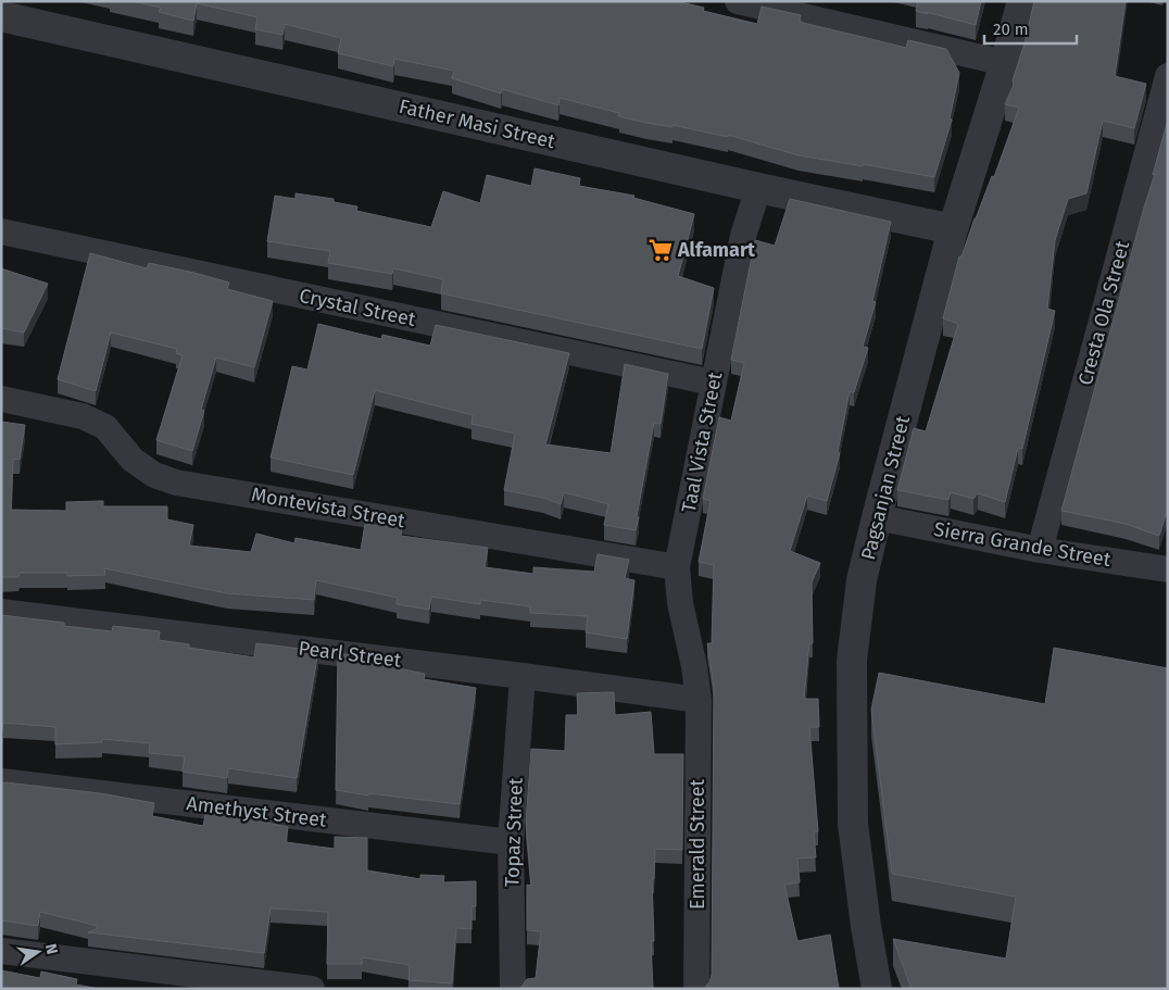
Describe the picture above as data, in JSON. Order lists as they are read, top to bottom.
{
  "streets": {
    "street": [
      "Father Masi Street",
      "Crystal Street",
      "Cresta Ola Street",
      "Taal Vista Street",
      "Pagsanjan Street",
      "Montevista Street",
      "Sierra Grande Street",
      "Pearl Street",
      "Amethyst Street",
      "Topaz Street",
      "Emerald Street"
    ]
  },
  "crossings": [
    ["Father Masi Street", "Taal Vista Street"],
    ["Father Masi Street", "Pagsanjan Street"],
    ["Crystal Street", "Taal Vista Street"],
    ["Cresta Ola Street", "Sierra Grande Street"],
    ["Taal Vista Street", "Montevista Street"],
    ["Taal Vista Street", "Pearl Street"],
    ["Taal Vista Street", "Emerald Street"],
    ["Pagsanjan Street", "Sierra Grande Street"],
    ["Pearl Street", "Topaz Street"],
    ["Pearl Street", "Emerald Street"],
    ["Amethyst Street", "Topaz Street"]
  ],
  "places": {
    "supermarket": ["Alfamart"]
  },
  "scale_bar": "20 m",
  "north": "right"
}
